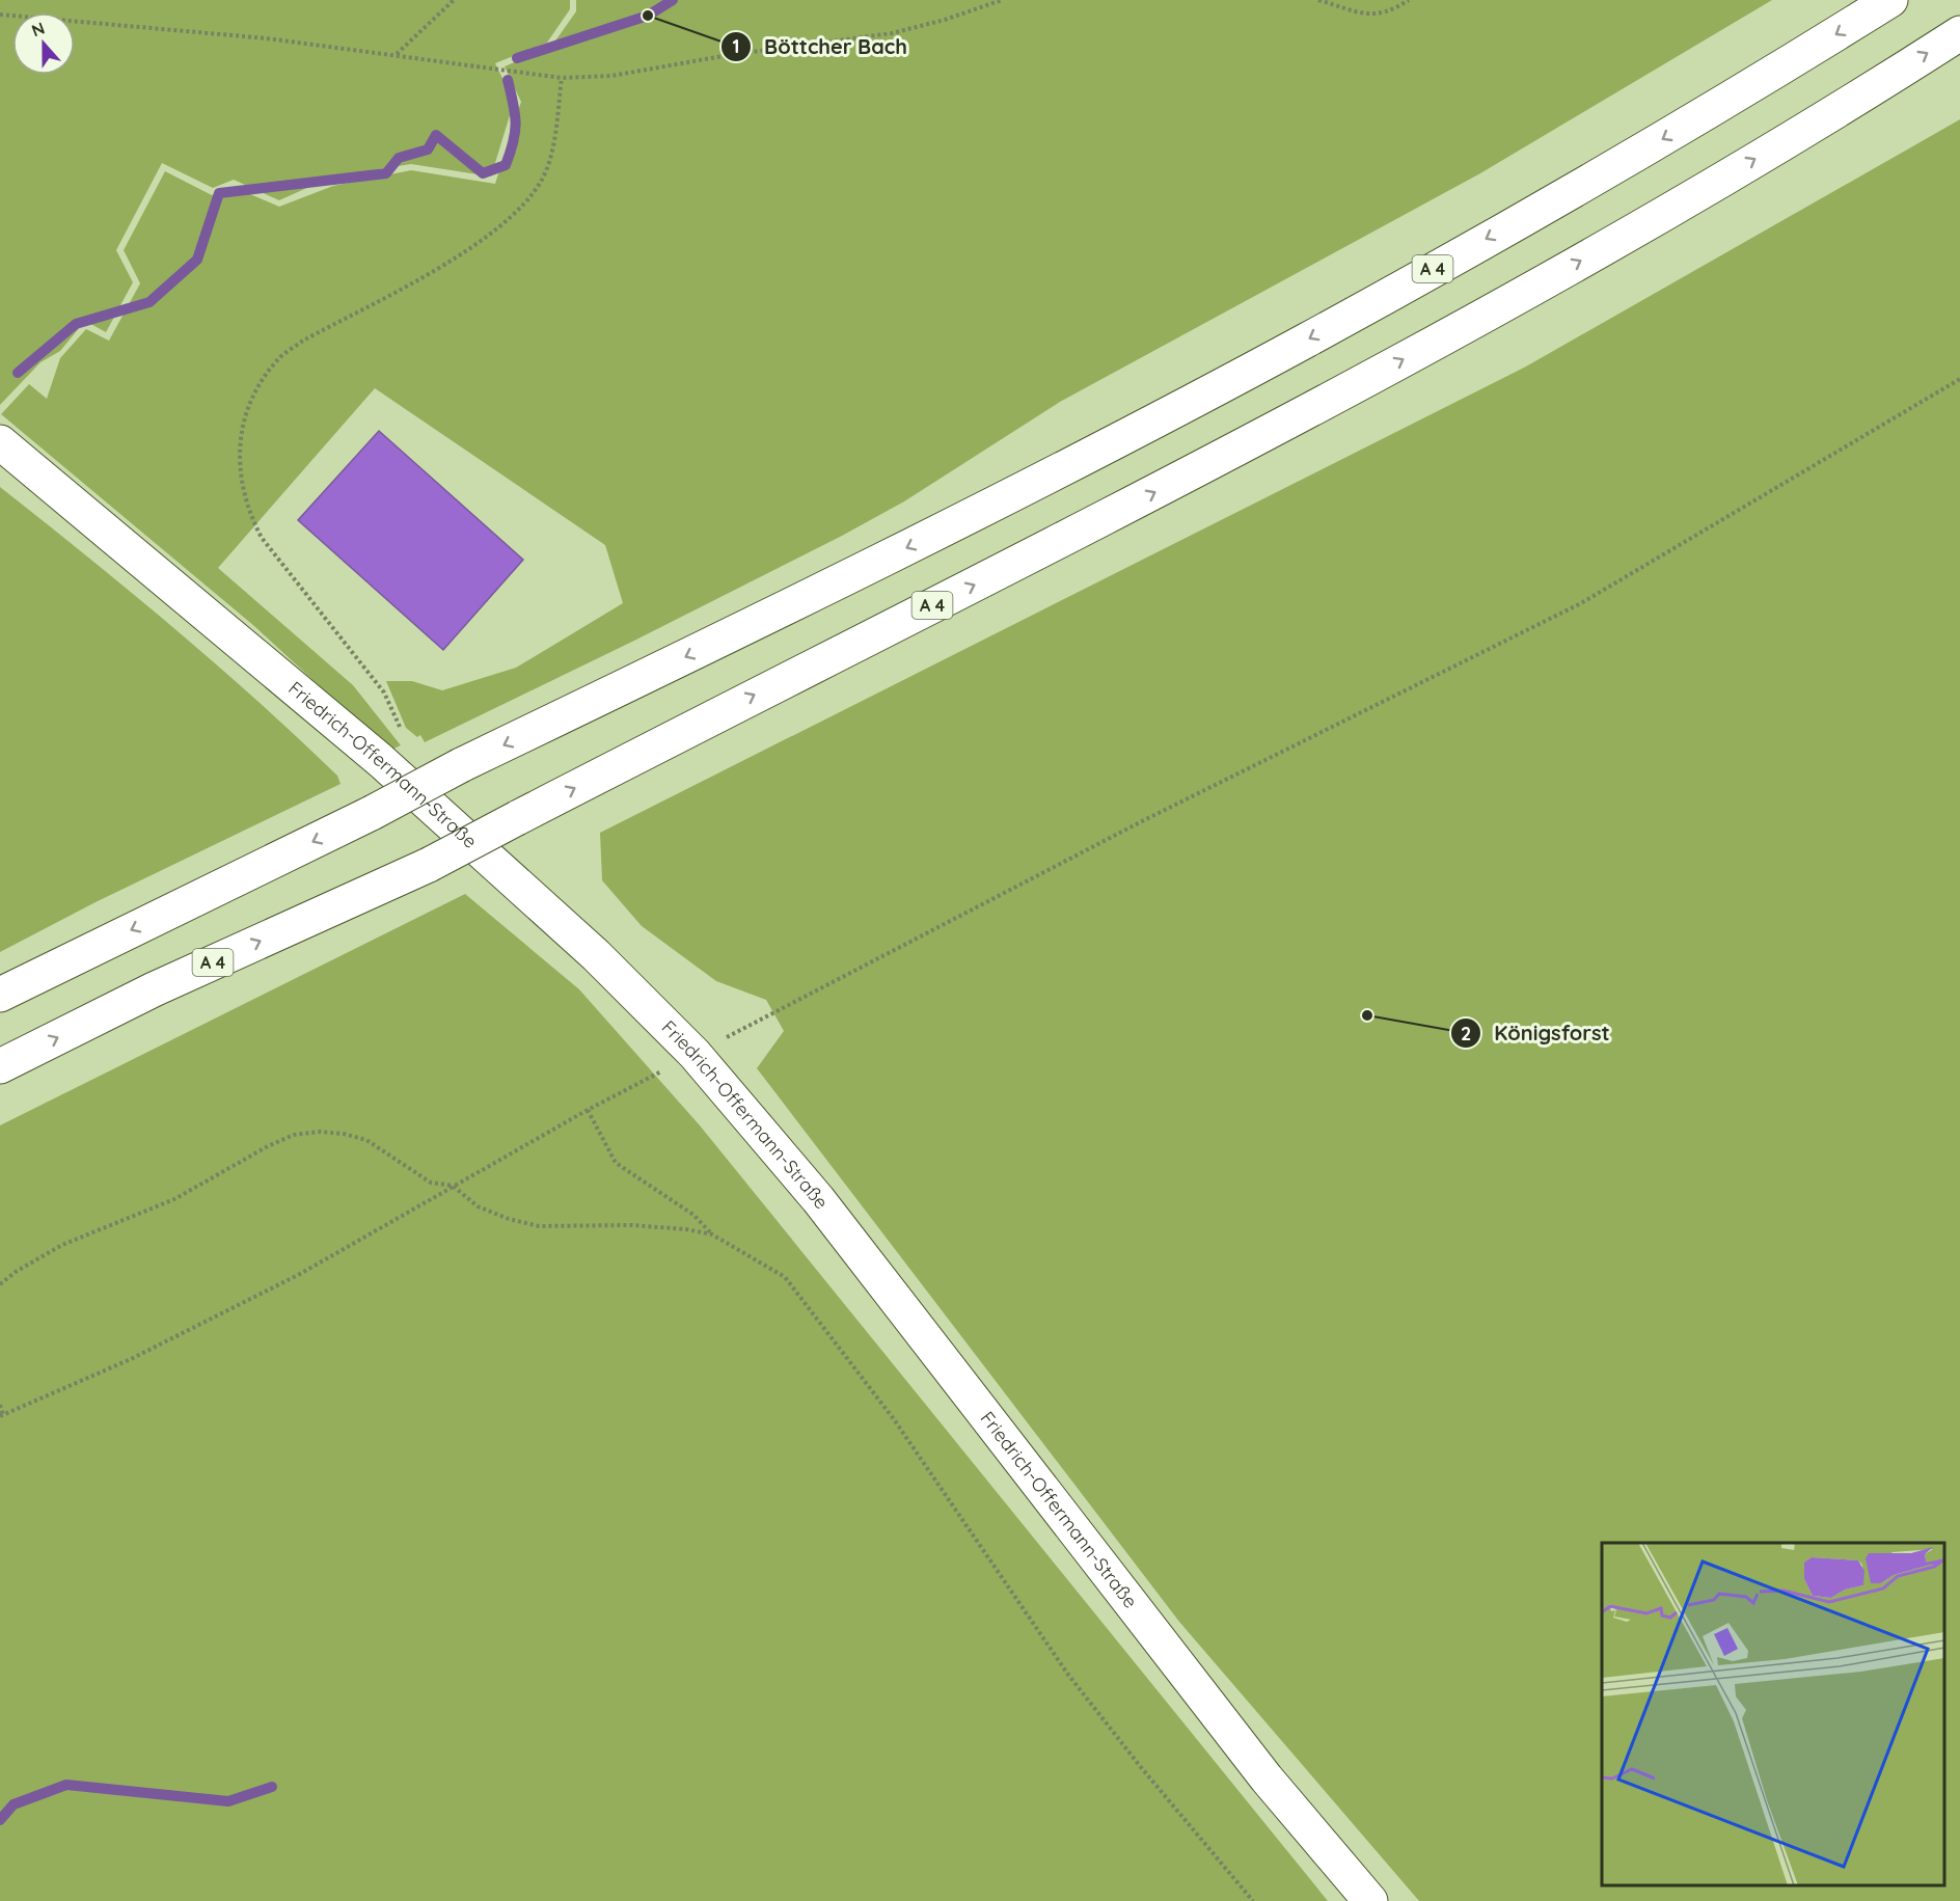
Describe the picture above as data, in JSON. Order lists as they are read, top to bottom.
{
  "streets": {
    "main road": ["A 4", "Friedrich-Offermann-Straße"]
  },
  "places": ["Böttcher Bach", "Königsforst"],
  "north": "top"
}
